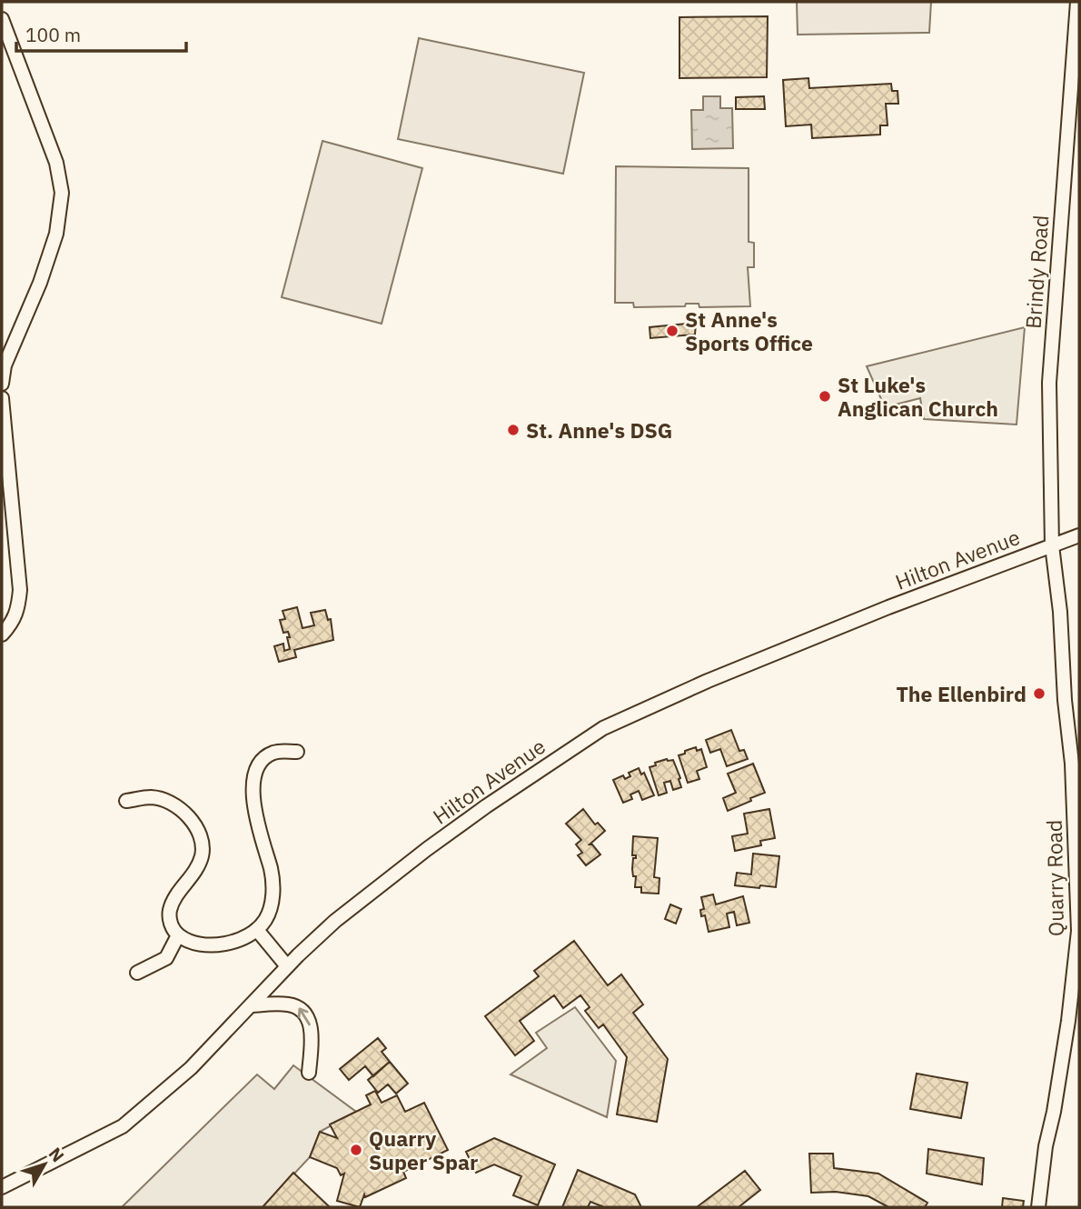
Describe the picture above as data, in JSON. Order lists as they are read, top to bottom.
{
  "streets": {
    "street": ["Brindy Road", "Hilton Avenue", "Quarry Road"]
  },
  "crossings": [
    ["Brindy Road", "Hilton Avenue"],
    ["Brindy Road", "Quarry Road"],
    ["Hilton Avenue", "Quarry Road"]
  ],
  "places": [
    "St Anne's Sports Office",
    "St Luke's Anglican Church",
    "St. Anne's DSG",
    "The Ellenbird",
    "Quarry Super Spar"
  ],
  "scale_bar": "100 m",
  "north": "top right"
}
